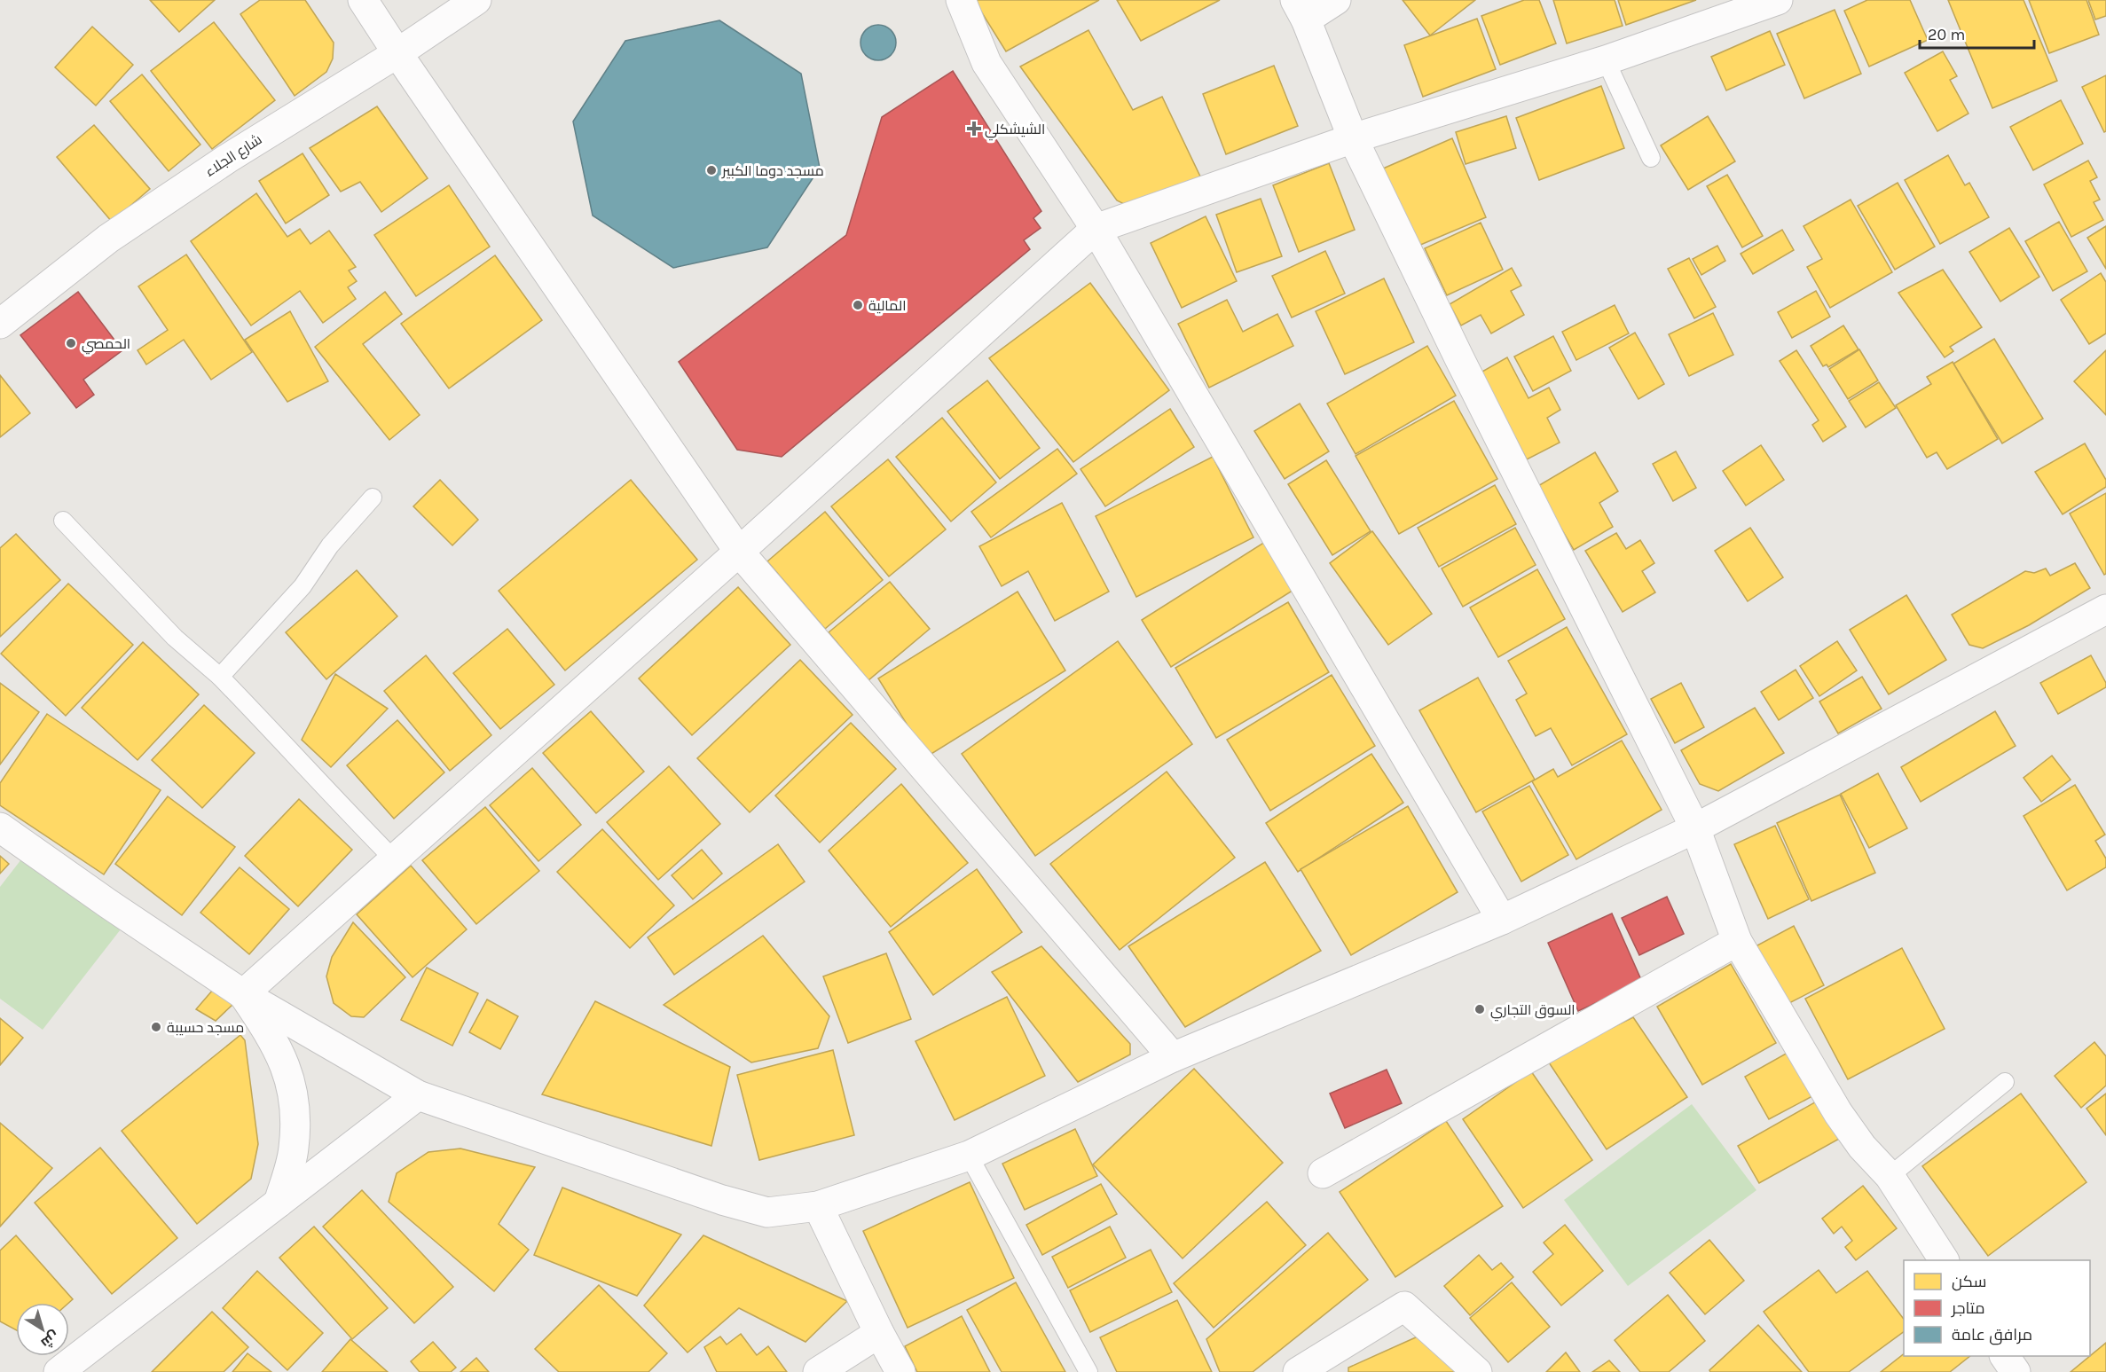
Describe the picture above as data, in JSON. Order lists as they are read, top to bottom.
{
  "streets": {
    "street": ["شارع الجلاء"]
  },
  "places": {
    "health": ["الشيشكلي"],
    "other": [
      "مسجد دوما الكبير",
      "المالية",
      "الحمصي",
      "السوق التجاري",
      "مسجد حسيبة"
    ]
  },
  "legend": ["سكن", "متاجر", "مرافق عامة"],
  "scale_bar": "20 m",
  "north": "bottom right"
}
